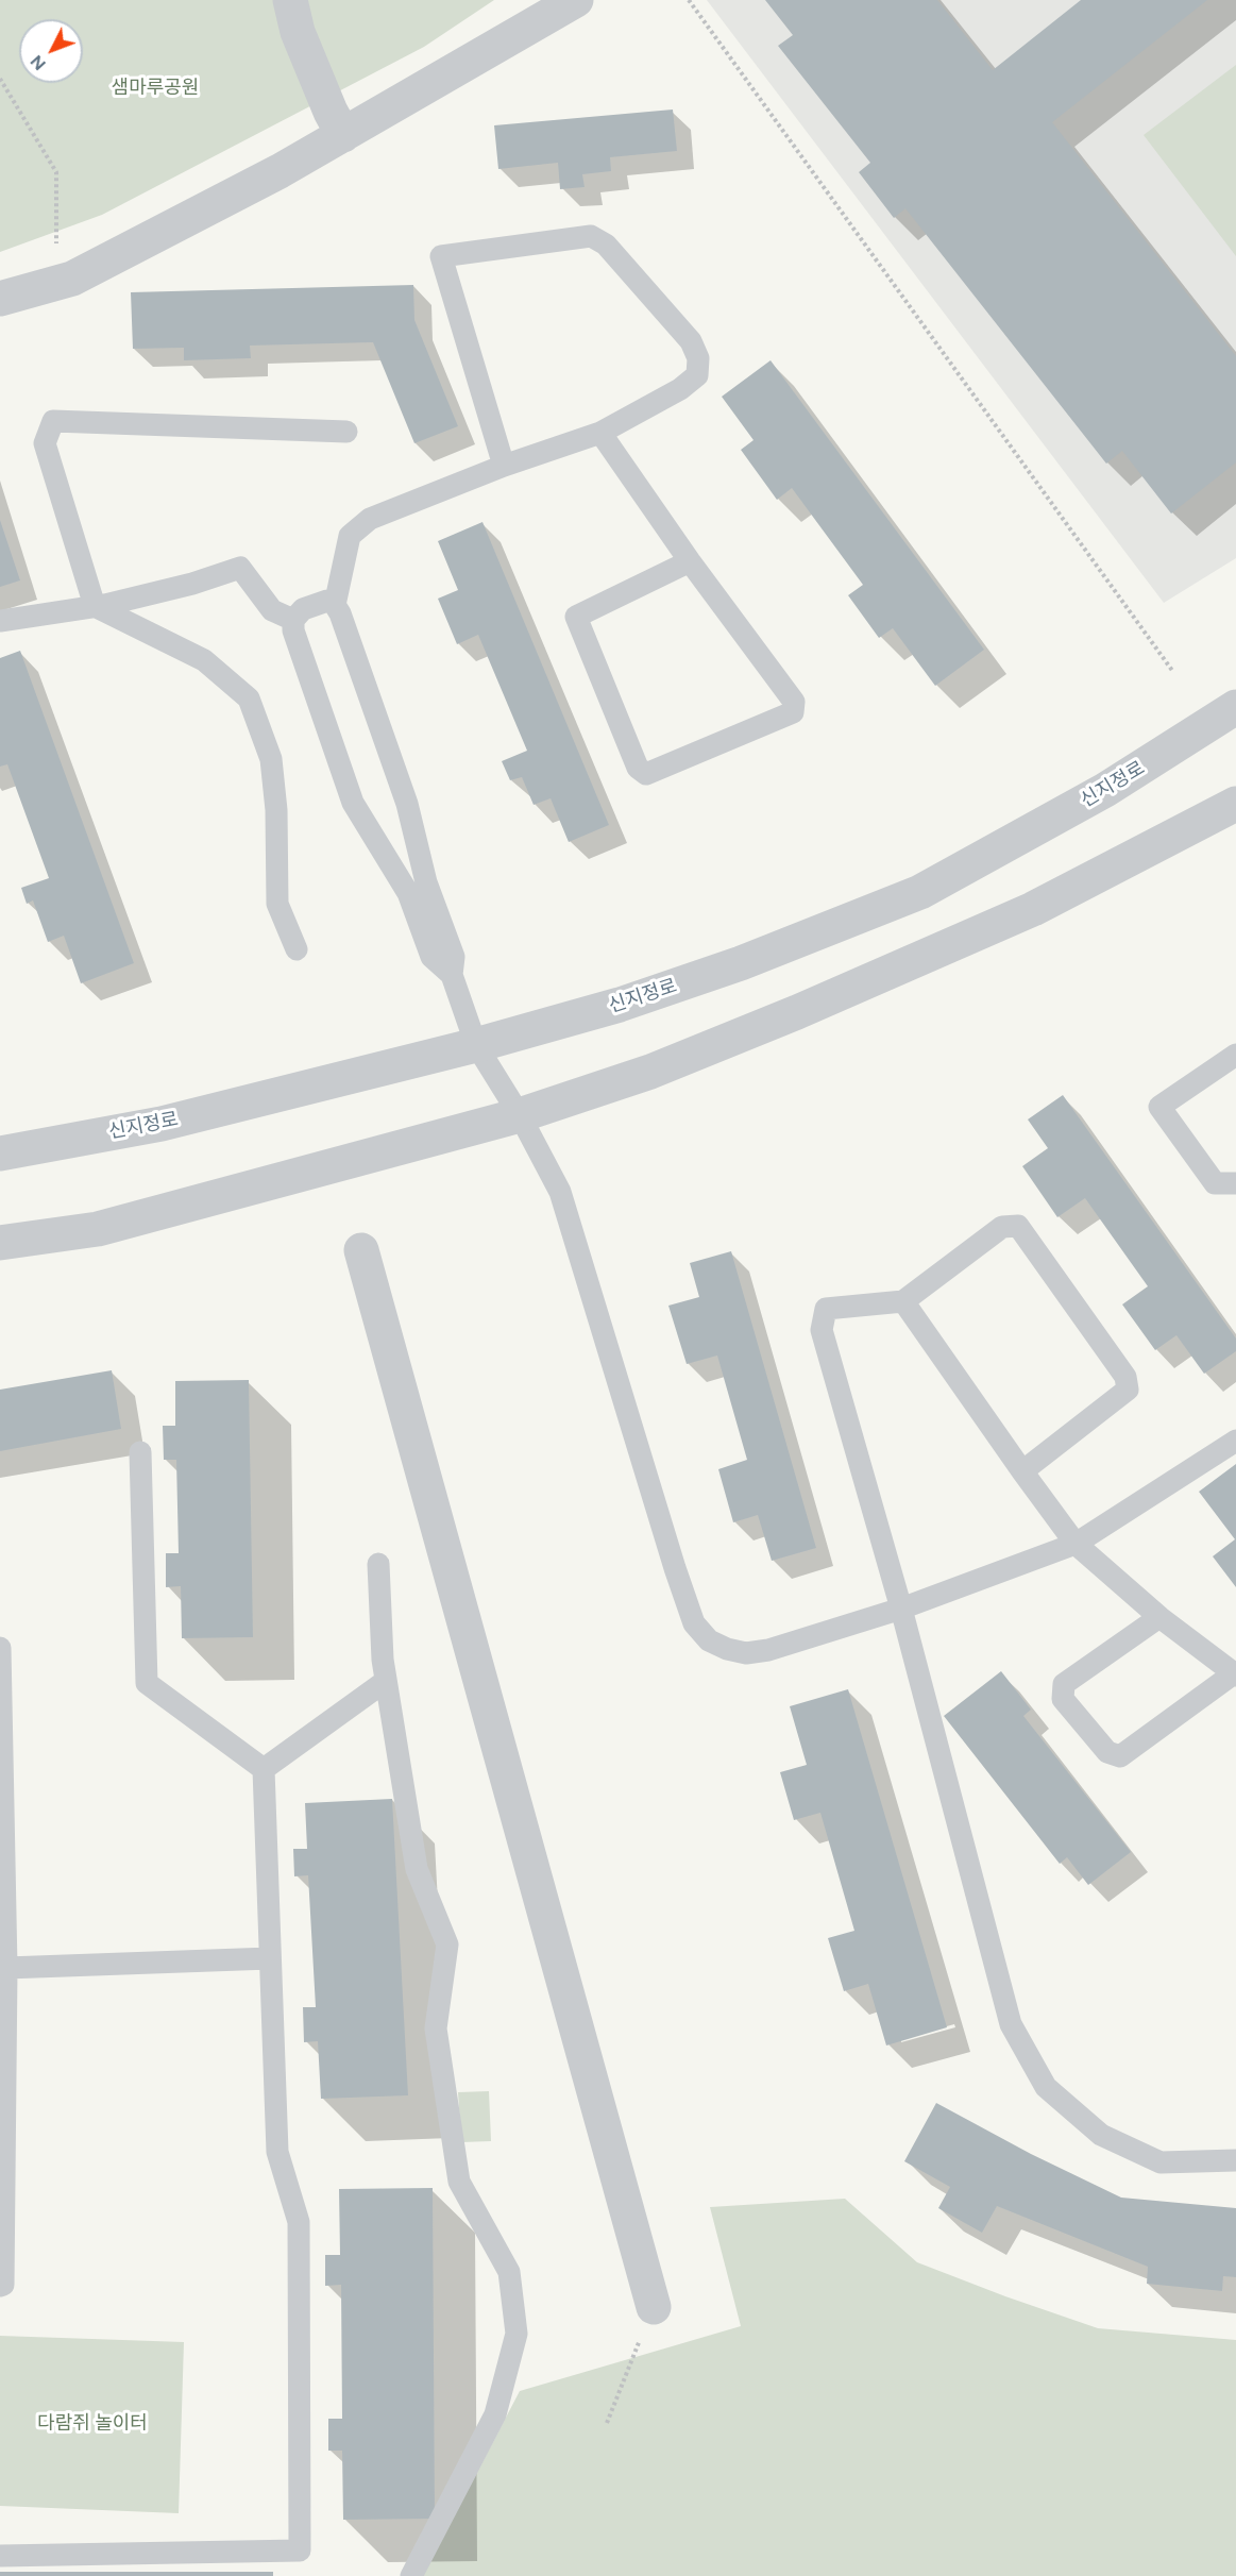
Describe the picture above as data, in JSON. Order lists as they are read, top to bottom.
{
  "streets": {
    "street": ["신지정로"]
  },
  "parks": ["샘마루공원", "다람쥐 놀이터"],
  "north": "bottom left"
}
